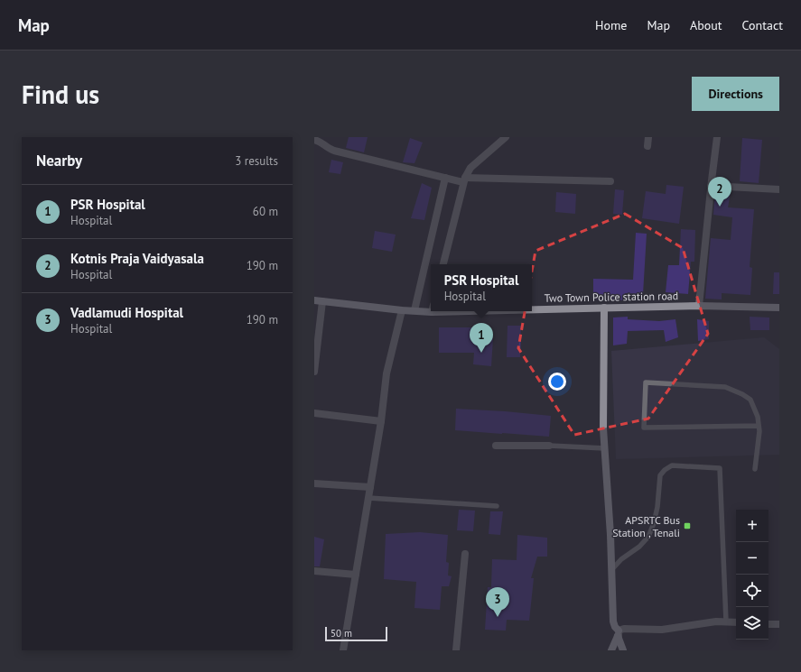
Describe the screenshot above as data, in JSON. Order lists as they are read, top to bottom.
{
  "streets": {
    "street": ["Two Town Police station road"]
  },
  "places": {
    "transit": ["APSRTC Bus Station , Tenali"]
  },
  "scale_bar": "50 m",
  "page": {
    "header": "Map",
    "nav": [
      "Home",
      "Map",
      "About",
      "Contact"
    ],
    "buttons": "Directions",
    "title": "Find us",
    "heading": ["Nearby", "3 results"],
    "pins": ["2", "1", "3"],
    "list": [
      {
        "mark": "1",
        "name": "PSR Hospital",
        "note": "Hospital",
        "value": "60 m"
      },
      {
        "mark": "2",
        "name": "Kotnis Praja Vaidyasala",
        "note": "Hospital",
        "value": "190 m"
      },
      {
        "mark": "3",
        "name": "Vadlamudi Hospital",
        "note": "Hospital",
        "value": "190 m"
      }
    ],
    "popup": ["PSR Hospital", "Hospital"],
    "map_buttons": ["+", "−"],
    "scale": "50 m"
  }
}
